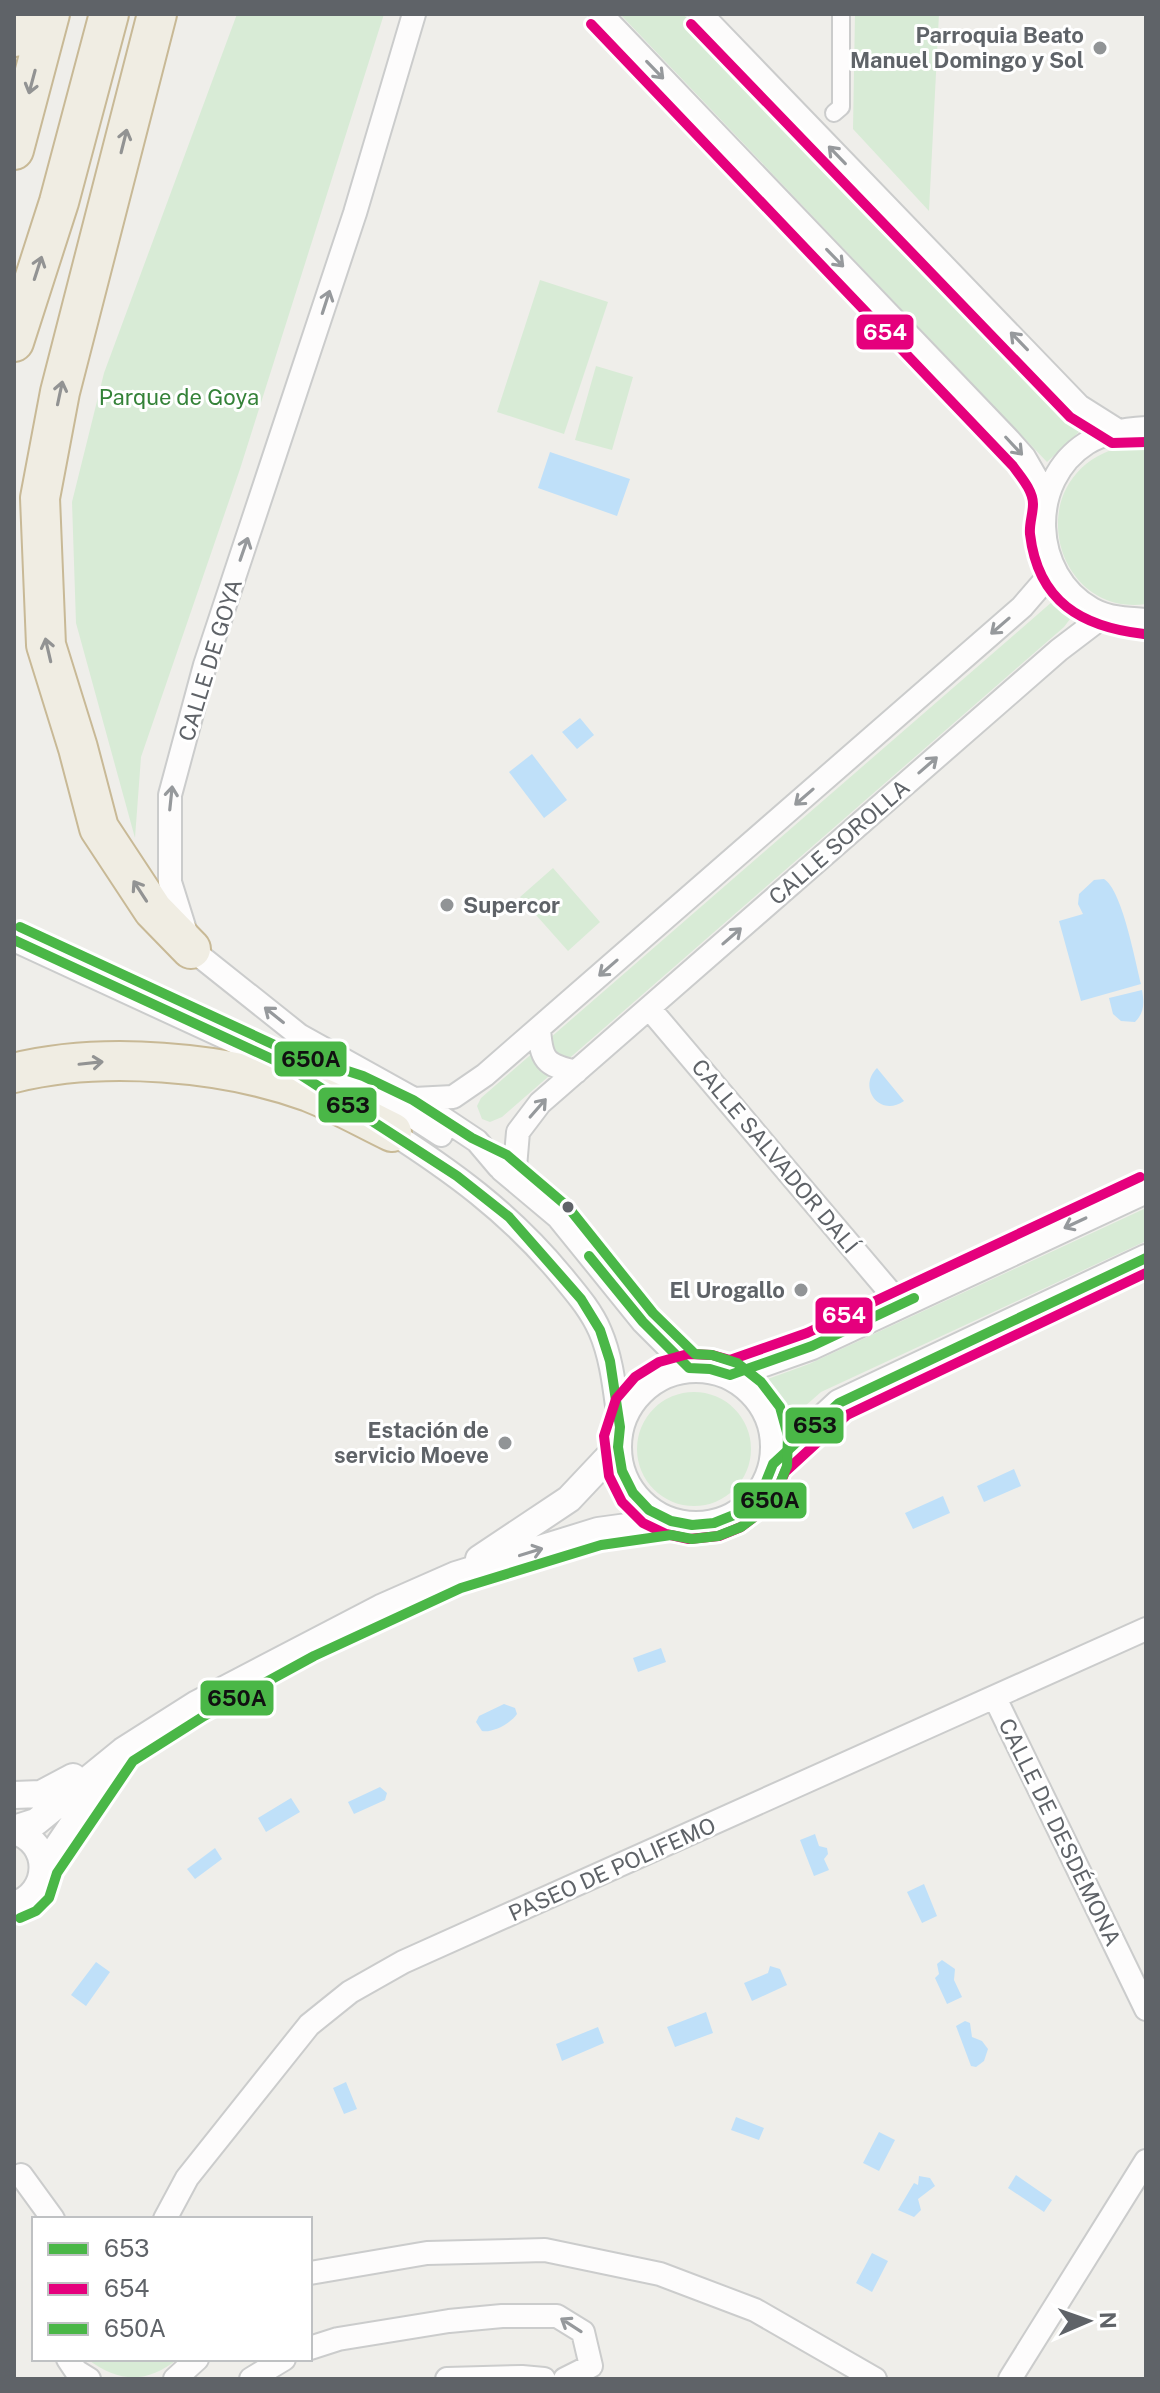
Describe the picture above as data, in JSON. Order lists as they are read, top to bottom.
{
  "streets": {
    "street": [
      "CALLE DE GOYA",
      "CALLE SOROLLA",
      "CALLE SALVADOR DALÍ",
      "CALLE DE DESDÉMONA",
      "PASEO DE POLIFEMO"
    ]
  },
  "crossings": [
    ["CALLE SOROLLA", "CALLE SALVADOR DALÍ"],
    ["CALLE DE DESDÉMONA", "PASEO DE POLIFEMO"]
  ],
  "one_way": ["CALLE DE GOYA"],
  "parks": ["Parque de Goya"],
  "places": [
    "Parroquia Beato Manuel Domingo y Sol",
    "Supercor",
    "El Urogallo",
    "Estación de servicio Moeve"
  ],
  "lines": ["transit line 654", "transit line 650A", "transit line 653"],
  "legend": ["653", "654", "650A"],
  "north": "right"
}
